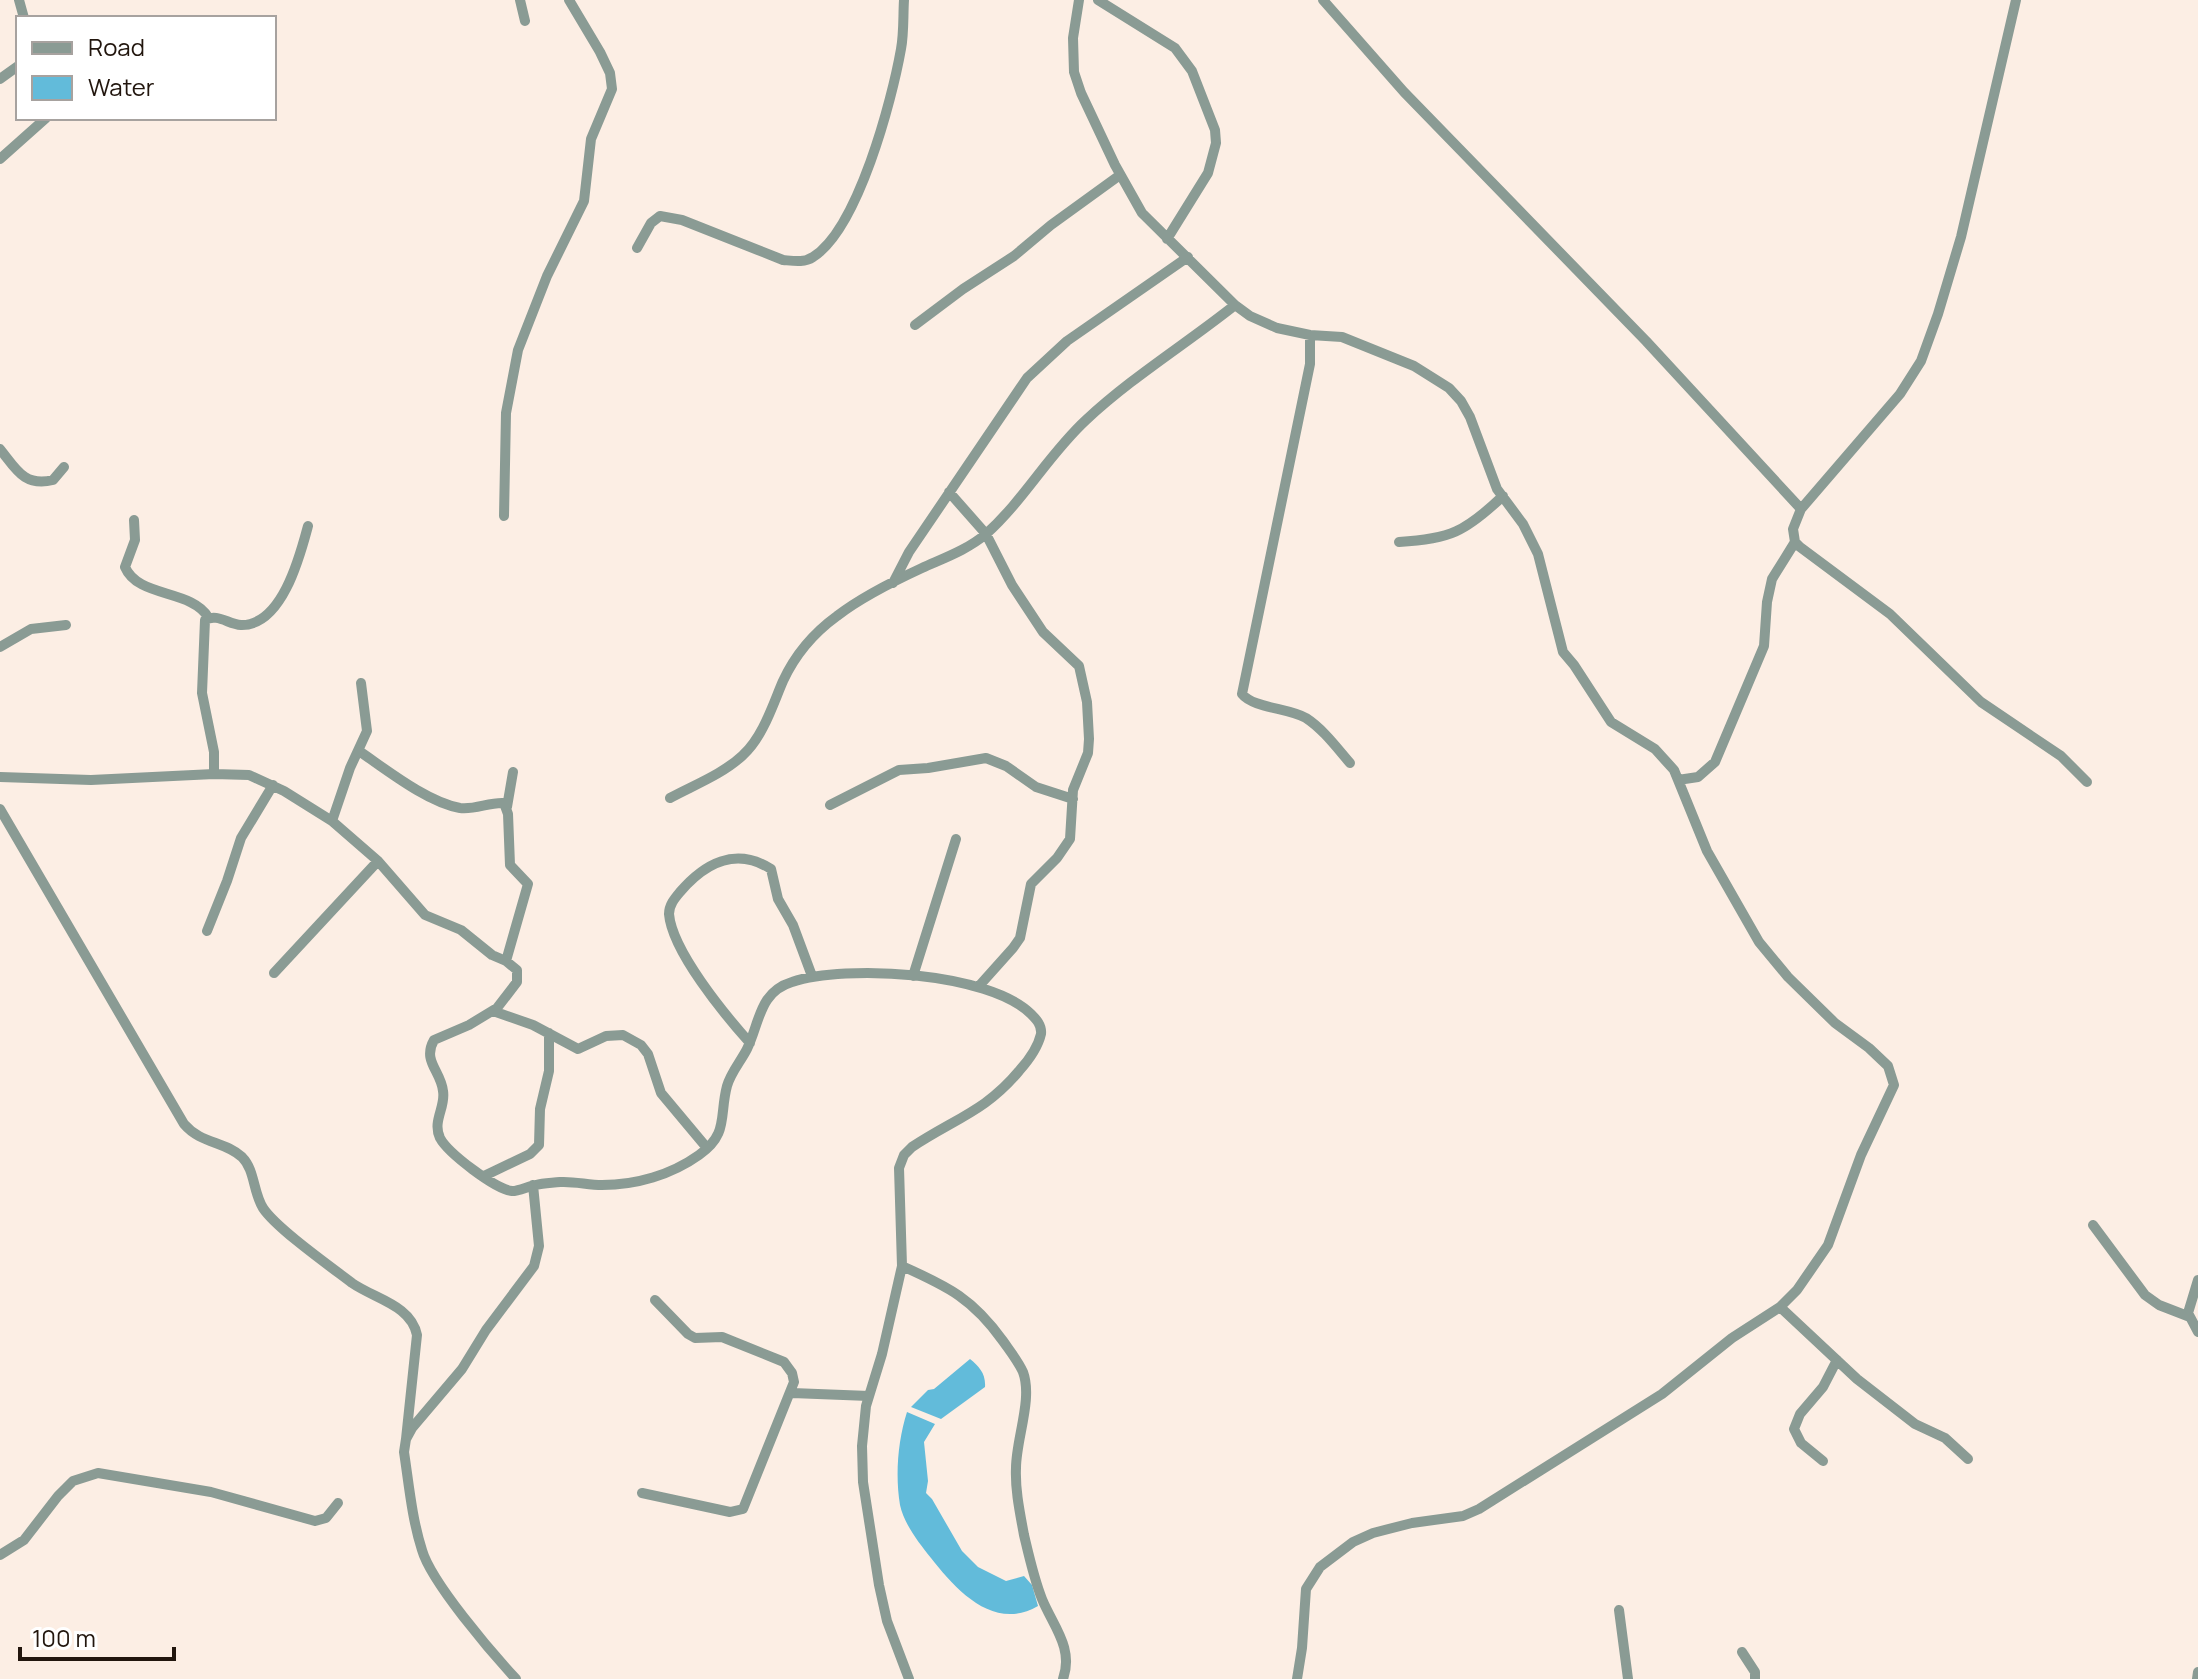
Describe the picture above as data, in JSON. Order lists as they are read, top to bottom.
{
  "legend": ["Road", "Water"],
  "scale_bar": "100 m"
}
